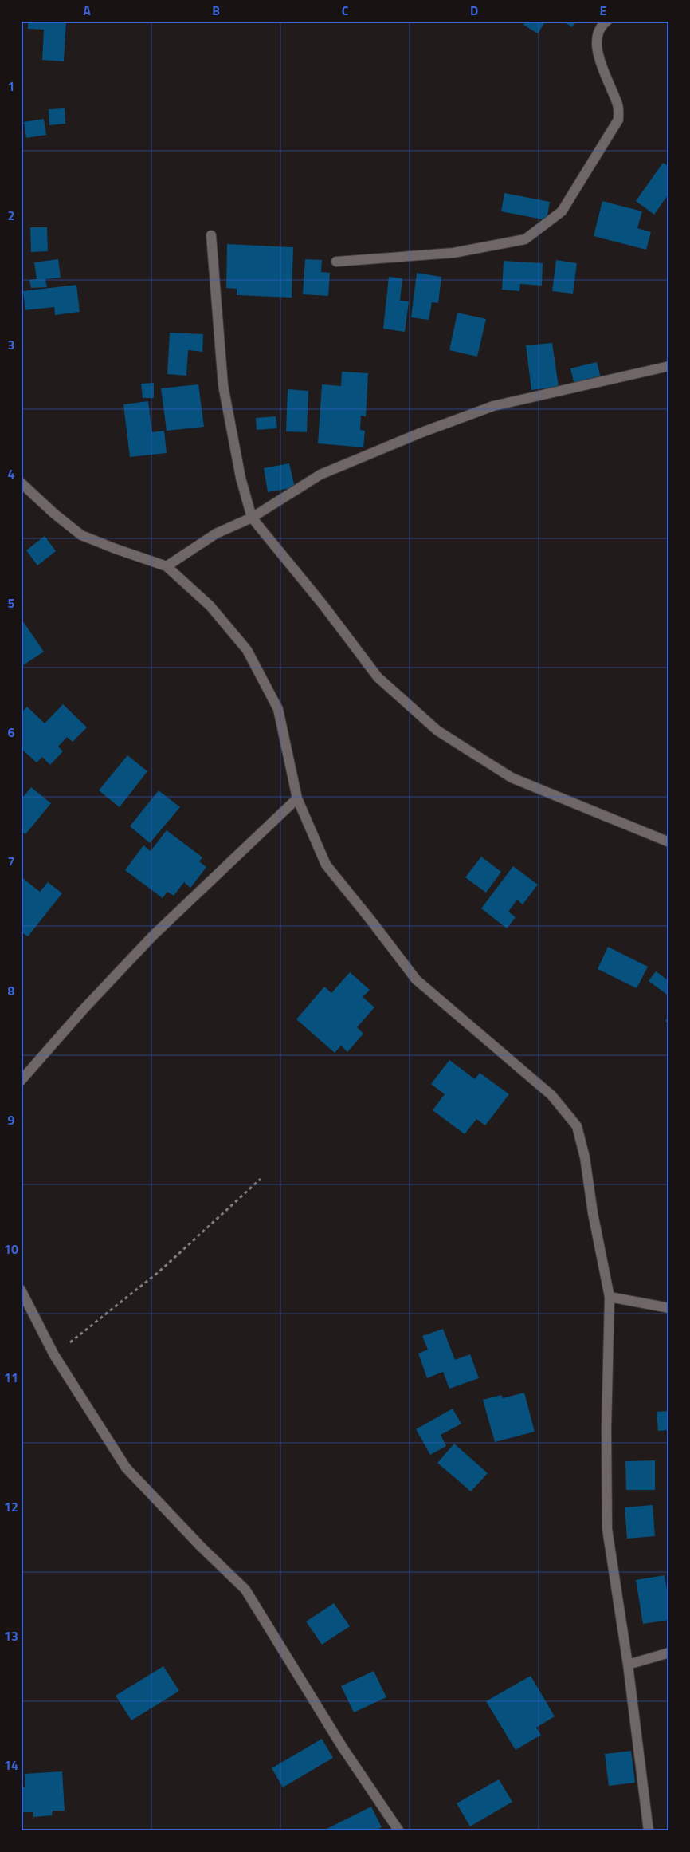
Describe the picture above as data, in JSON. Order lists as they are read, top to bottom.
{
  "grid": {
    "columns": [
      "A",
      "B",
      "C",
      "D",
      "E"
    ],
    "rows": [
      "1",
      "2",
      "3",
      "4",
      "5",
      "6",
      "7",
      "8",
      "9",
      "10",
      "11",
      "12",
      "13",
      "14"
    ]
  }
}
